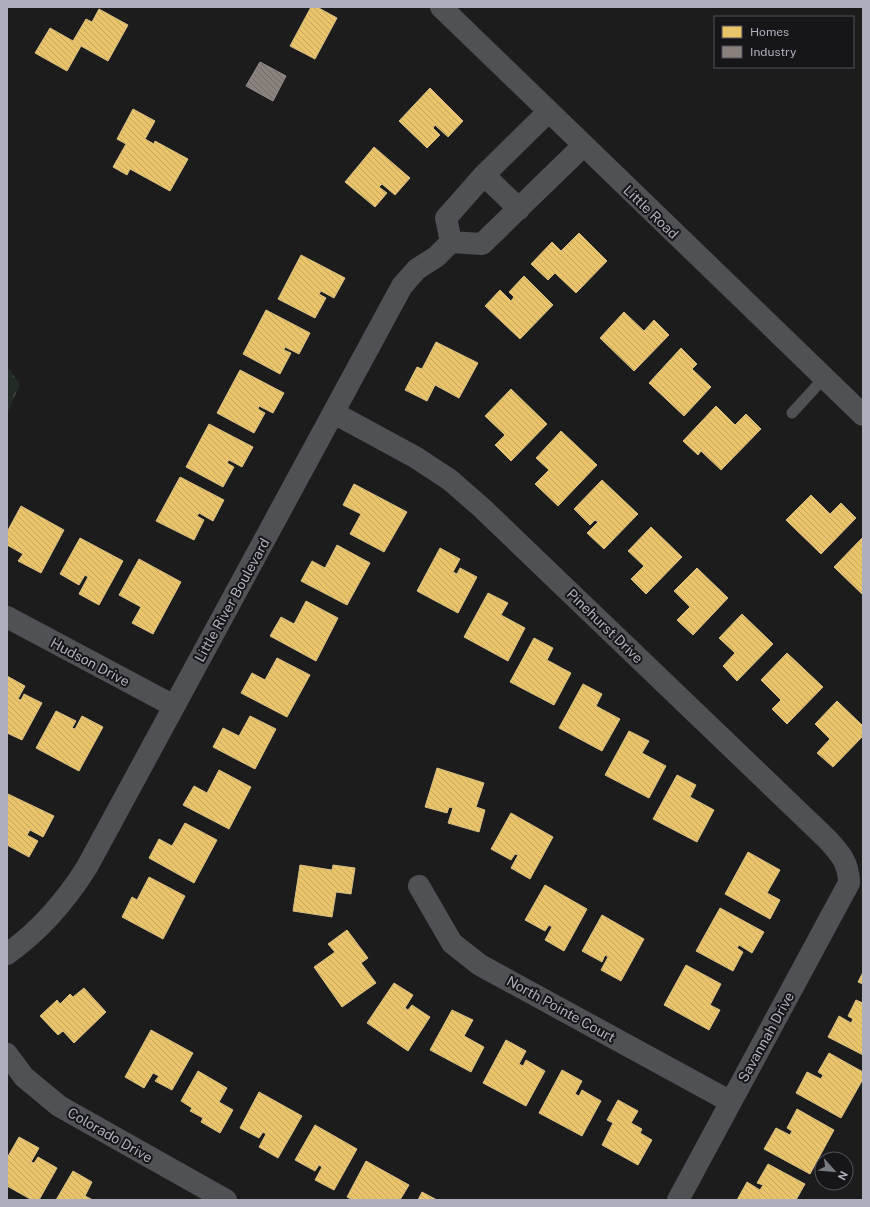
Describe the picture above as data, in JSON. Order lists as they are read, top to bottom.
{
  "streets": {
    "street": [
      "Little Road",
      "Little River Boulevard",
      "Pinehurst Drive",
      "Hudson Drive",
      "North Pointe Court",
      "Savannah Drive",
      "Colorado Drive"
    ]
  },
  "crossings": [
    ["Little River Boulevard", "Pinehurst Drive"],
    ["Little River Boulevard", "Hudson Drive"],
    ["Pinehurst Drive", "Savannah Drive"],
    ["North Pointe Court", "Savannah Drive"]
  ],
  "legend": ["Homes", "Industry"],
  "north": "bottom right"
}
